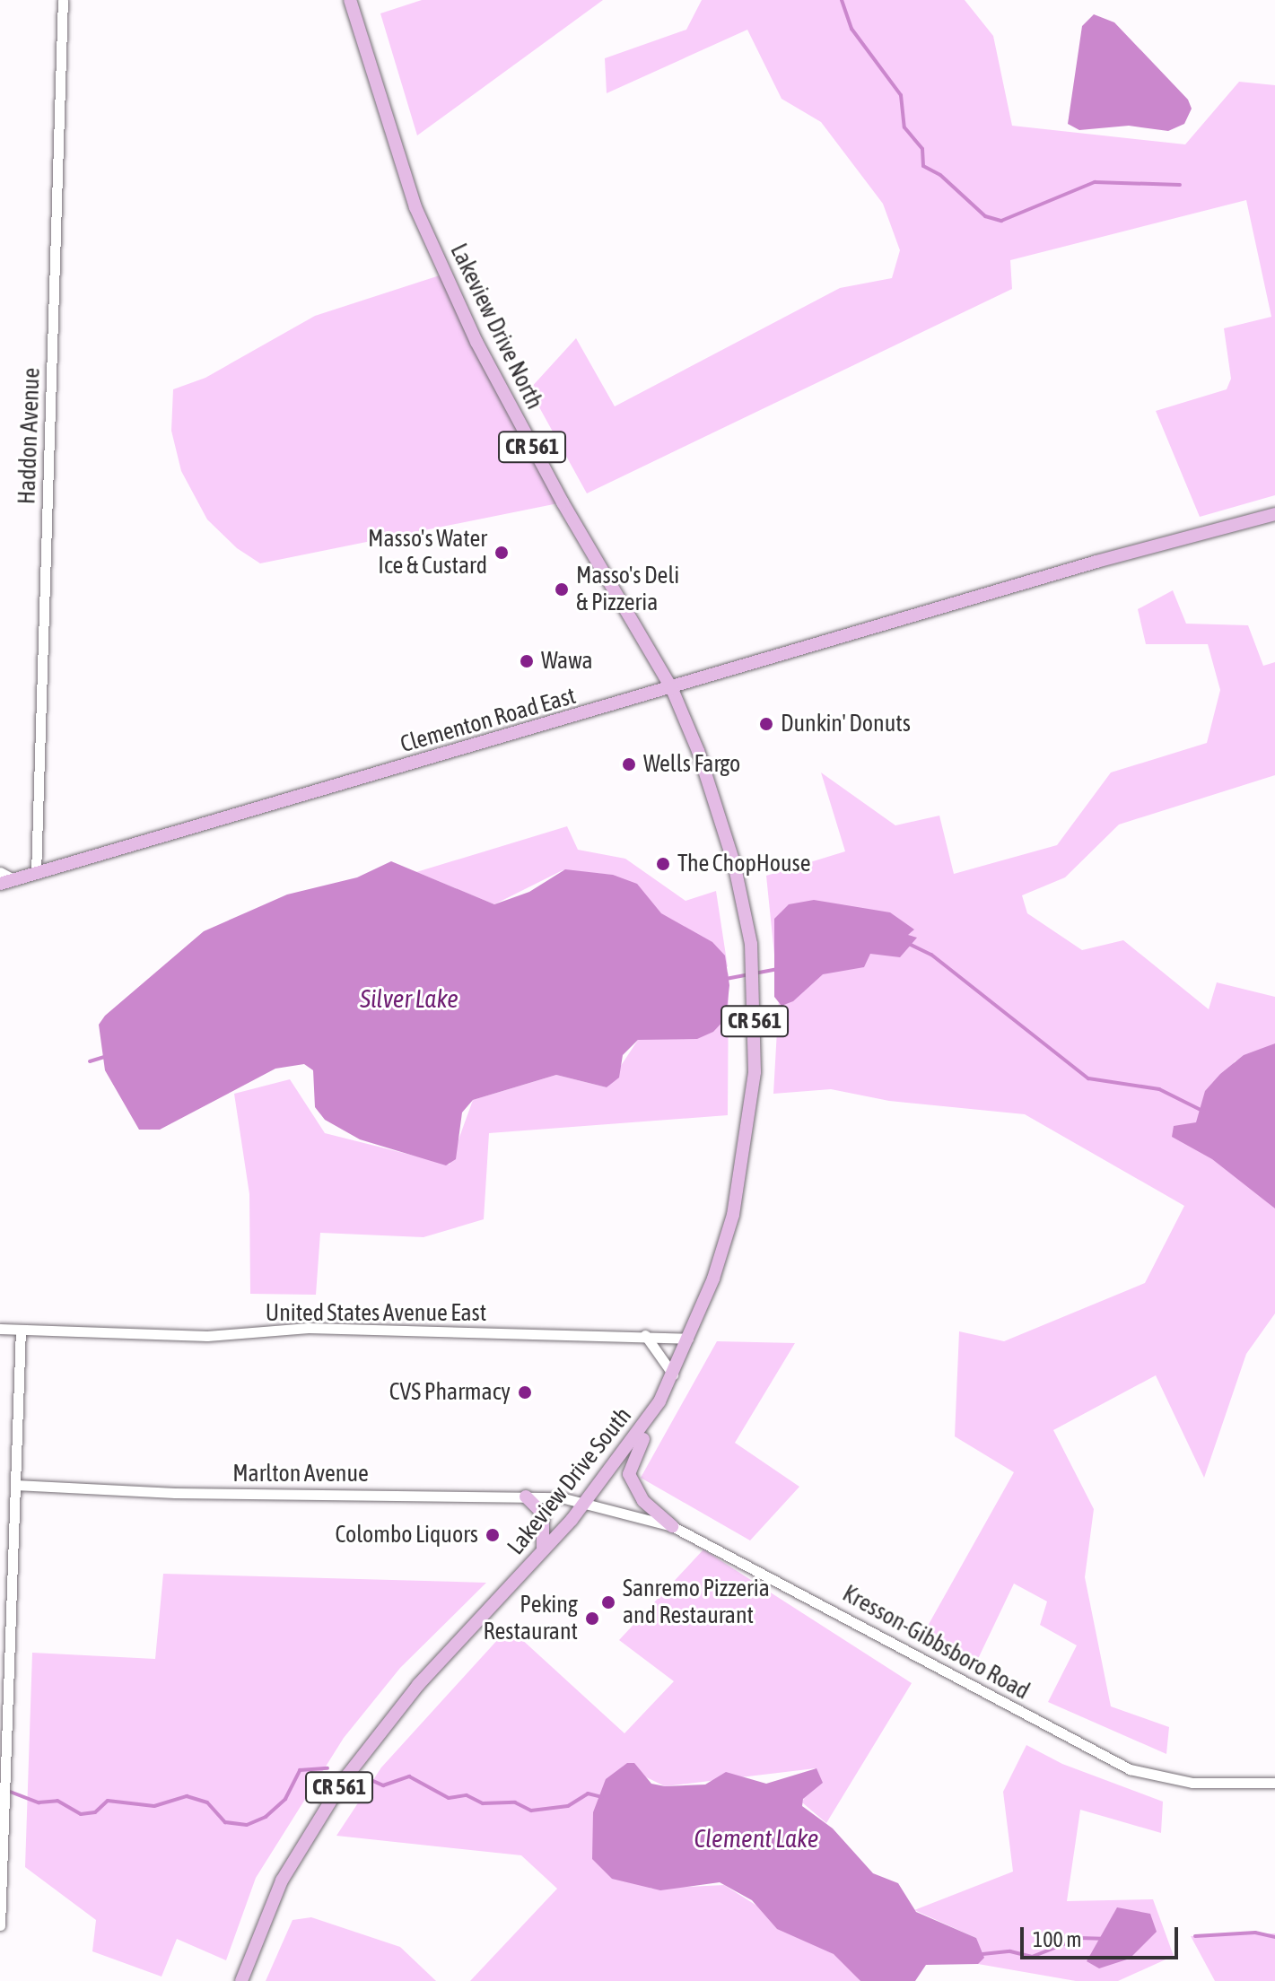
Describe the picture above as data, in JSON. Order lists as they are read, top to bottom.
{
  "streets": {
    "main road": [
      "Lakeview Drive North",
      "CR 561",
      "Clementon Road East",
      "Lakeview Drive South"
    ],
    "street": [
      "Haddon Avenue",
      "United States Avenue East",
      "Marlton Avenue",
      "Kresson-Gibbsboro Road"
    ]
  },
  "crossings": [
    ["Lakeview Drive North", "Clementon Road East"],
    ["Lakeview Drive North", "Lakeview Drive South"],
    ["Haddon Avenue", "Clementon Road East"],
    ["Clementon Road East", "Lakeview Drive South"],
    ["United States Avenue East", "Lakeview Drive South"],
    ["Marlton Avenue", "Lakeview Drive South"],
    ["Marlton Avenue", "Kresson-Gibbsboro Road"],
    ["Lakeview Drive South", "Kresson-Gibbsboro Road"]
  ],
  "water": ["Silver Lake", "Clement Lake"],
  "places": [
    "Masso's Water Ice & Custard",
    "Masso's Deli & Pizzeria",
    "Wawa",
    "Dunkin' Donuts",
    "Wells Fargo",
    "The ChopHouse",
    "CVS Pharmacy",
    "Colombo Liquors",
    "Sanremo Pizzeria and Restaurant",
    "Peking Restaurant"
  ],
  "scale_bar": "100 m"
}
